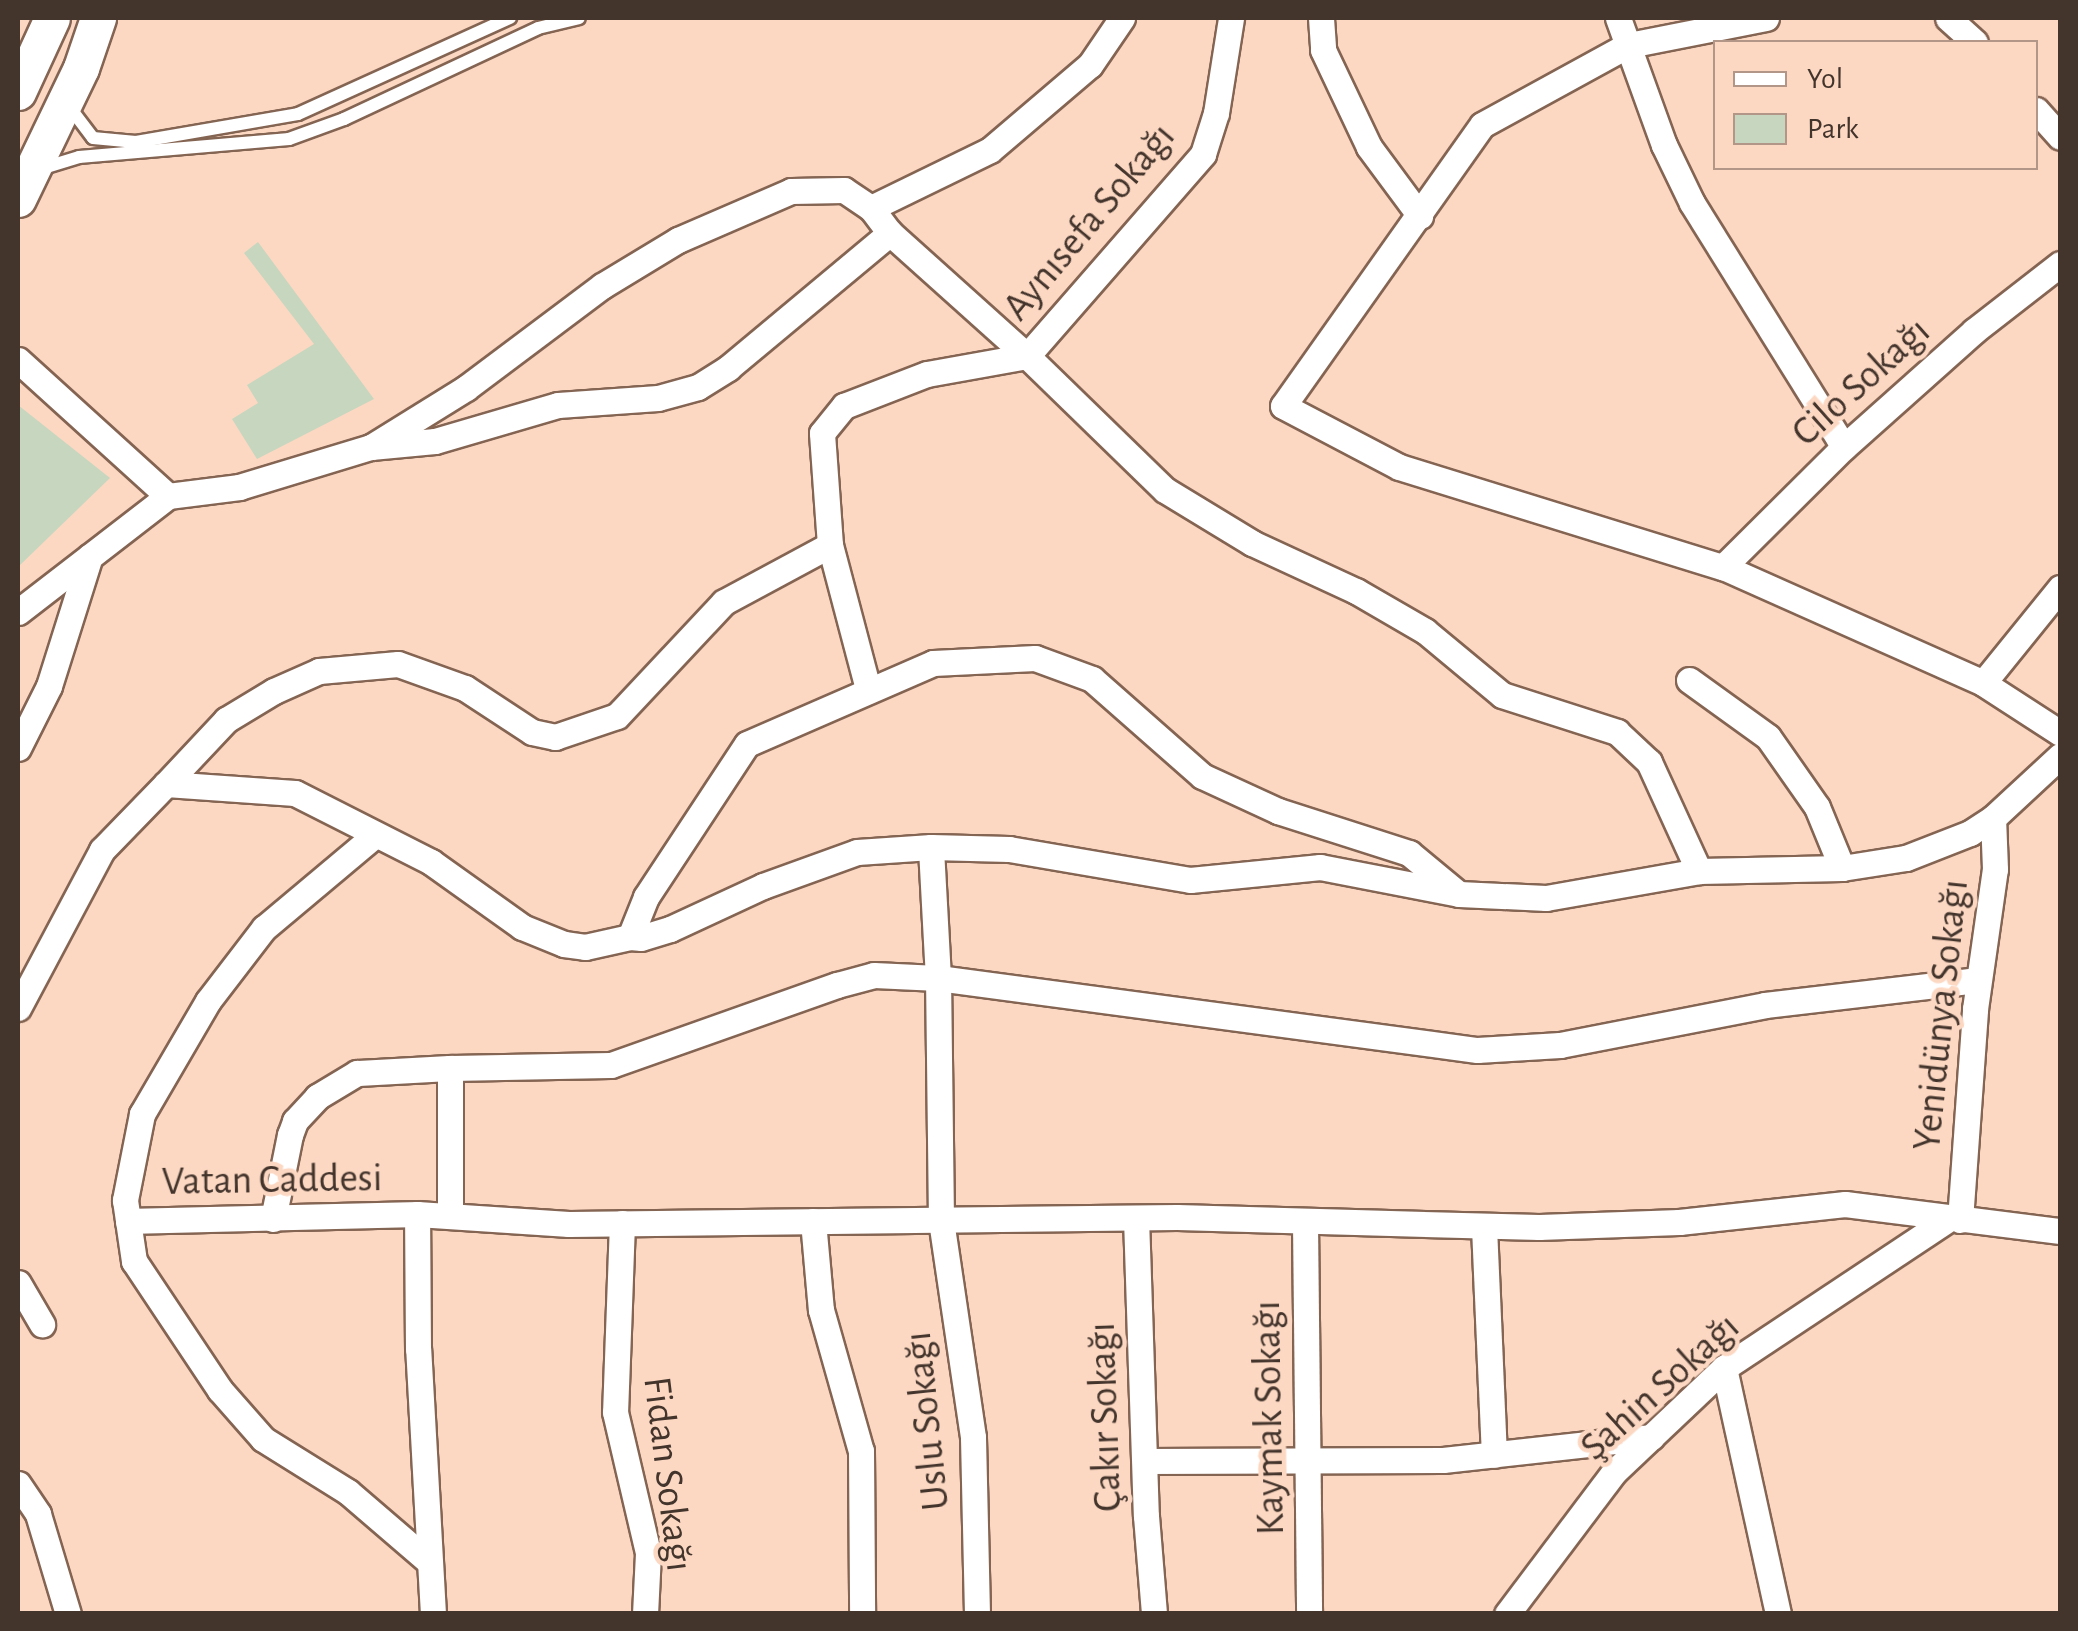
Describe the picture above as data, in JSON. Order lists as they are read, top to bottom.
{
  "streets": {
    "street": [
      "Aynısefa Sokağı",
      "Cilo Sokağı",
      "Yenidünya Sokağı",
      "Vatan Caddesi",
      "Şahin Sokağı",
      "Çakır Sokağı",
      "Kaymak Sokağı",
      "Uslu Sokağı",
      "Fidan Sokağı"
    ]
  },
  "crossings": [
    ["Yenidünya Sokağı", "Vatan Caddesi"],
    ["Yenidünya Sokağı", "Şahin Sokağı"],
    ["Vatan Caddesi", "Şahin Sokağı"],
    ["Vatan Caddesi", "Çakır Sokağı"],
    ["Vatan Caddesi", "Kaymak Sokağı"],
    ["Vatan Caddesi", "Uslu Sokağı"],
    ["Vatan Caddesi", "Fidan Sokağı"]
  ],
  "legend": ["Yol", "Park"]
}
